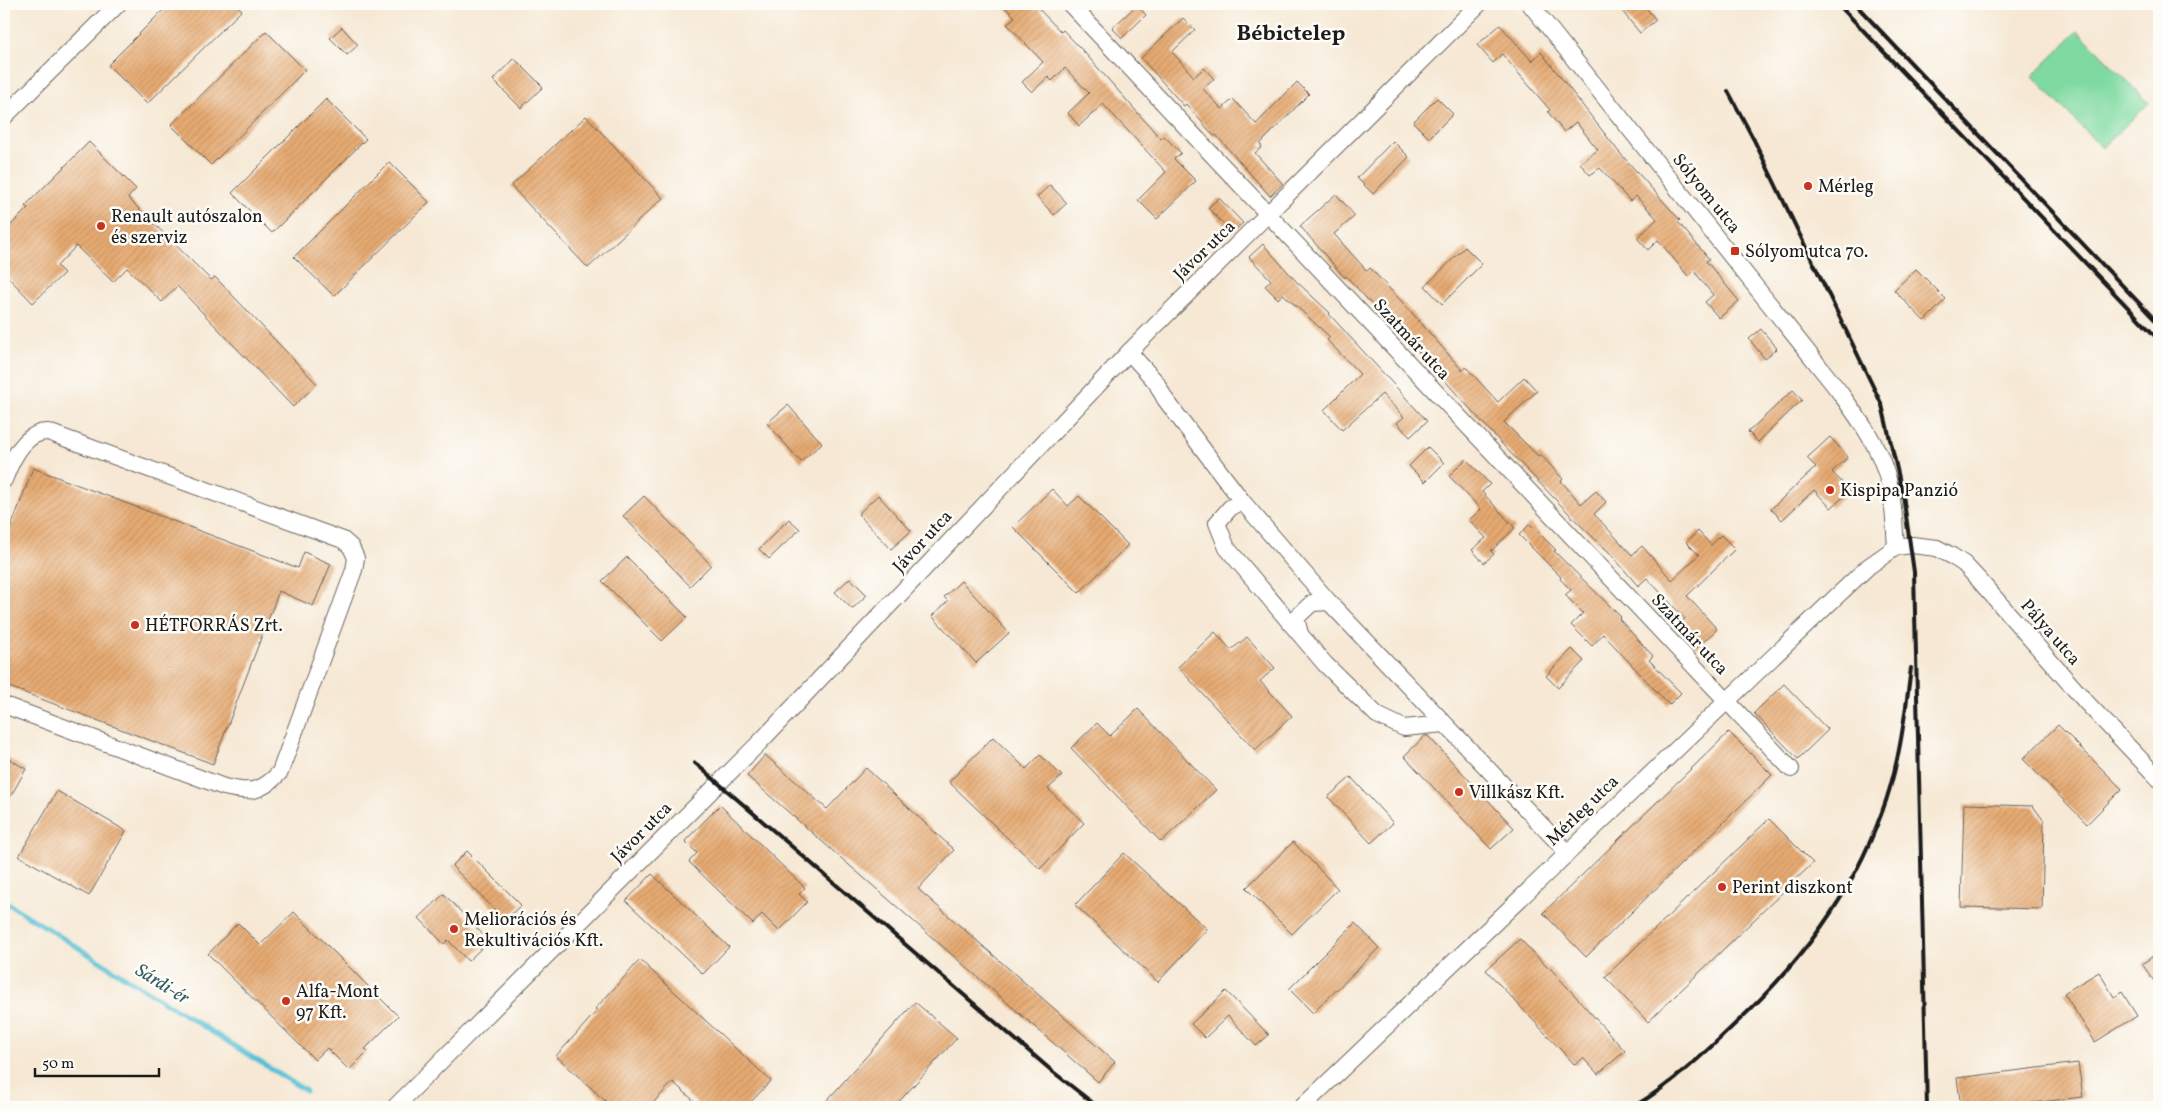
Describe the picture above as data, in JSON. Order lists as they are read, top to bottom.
{
  "streets": {
    "street": [
      "Sólyom utca",
      "Jávor utca",
      "Szatmár utca",
      "Pálya utca",
      "Mérleg utca"
    ]
  },
  "crossings": [
    ["Sólyom utca", "Pálya utca"],
    ["Sólyom utca", "Mérleg utca"],
    ["Jávor utca", "Szatmár utca"],
    ["Szatmár utca", "Mérleg utca"],
    ["Pálya utca", "Mérleg utca"]
  ],
  "districts": ["Bébictelep"],
  "water": ["Sárdi-ér"],
  "places": {
    "other": [
      "Mérleg",
      "Renault autószalon és szerviz",
      "Kispipa Panzió",
      "HÉTFORRÁS Zrt.",
      "Villkász Kft.",
      "Perint diszkont",
      "Meliorációs és Rekultivációs Kft.",
      "Alfa-Mont 97 Kft."
    ],
    "transit": ["Sólyom utca 70."]
  },
  "scale_bar": "50 m"
}
